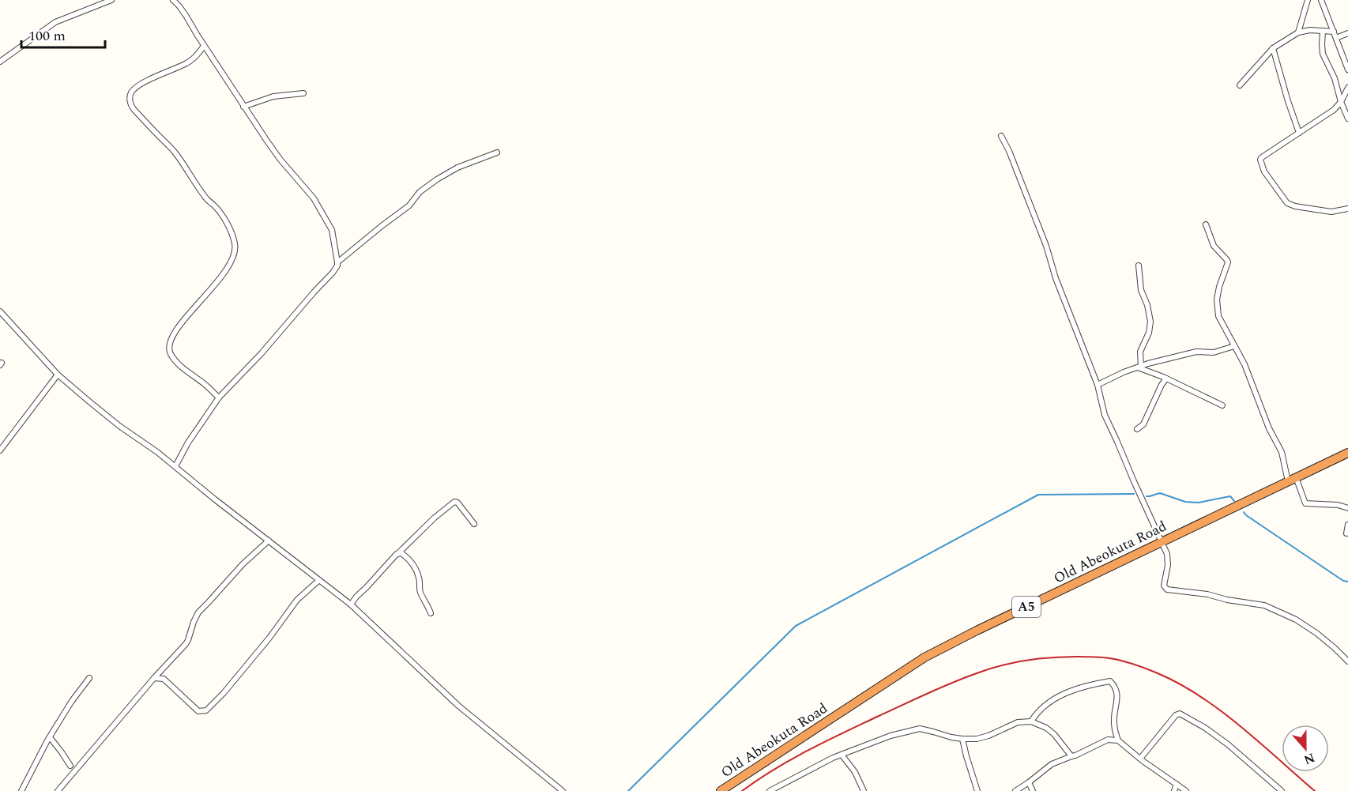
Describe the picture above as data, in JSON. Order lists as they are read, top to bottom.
{
  "streets": {
    "highway": ["Old Abeokuta Road", "A5"]
  },
  "scale_bar": "100 m",
  "north": "bottom"
}
